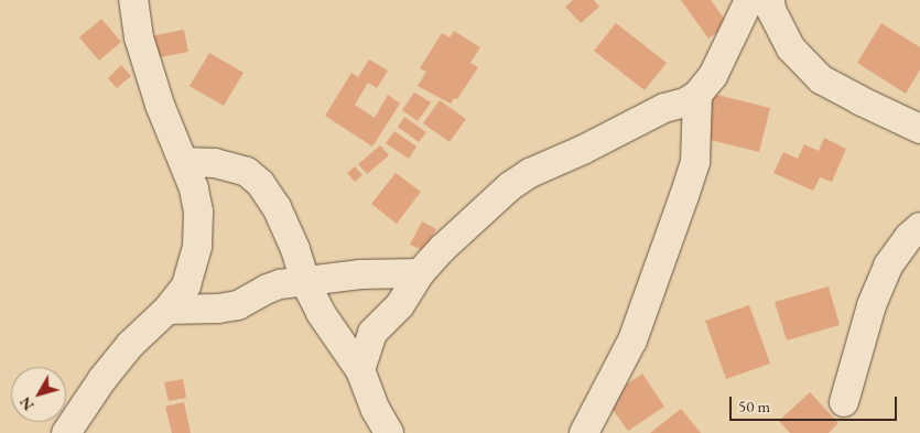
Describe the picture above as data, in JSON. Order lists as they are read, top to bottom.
{
  "scale_bar": "50 m",
  "north": "bottom left"
}
